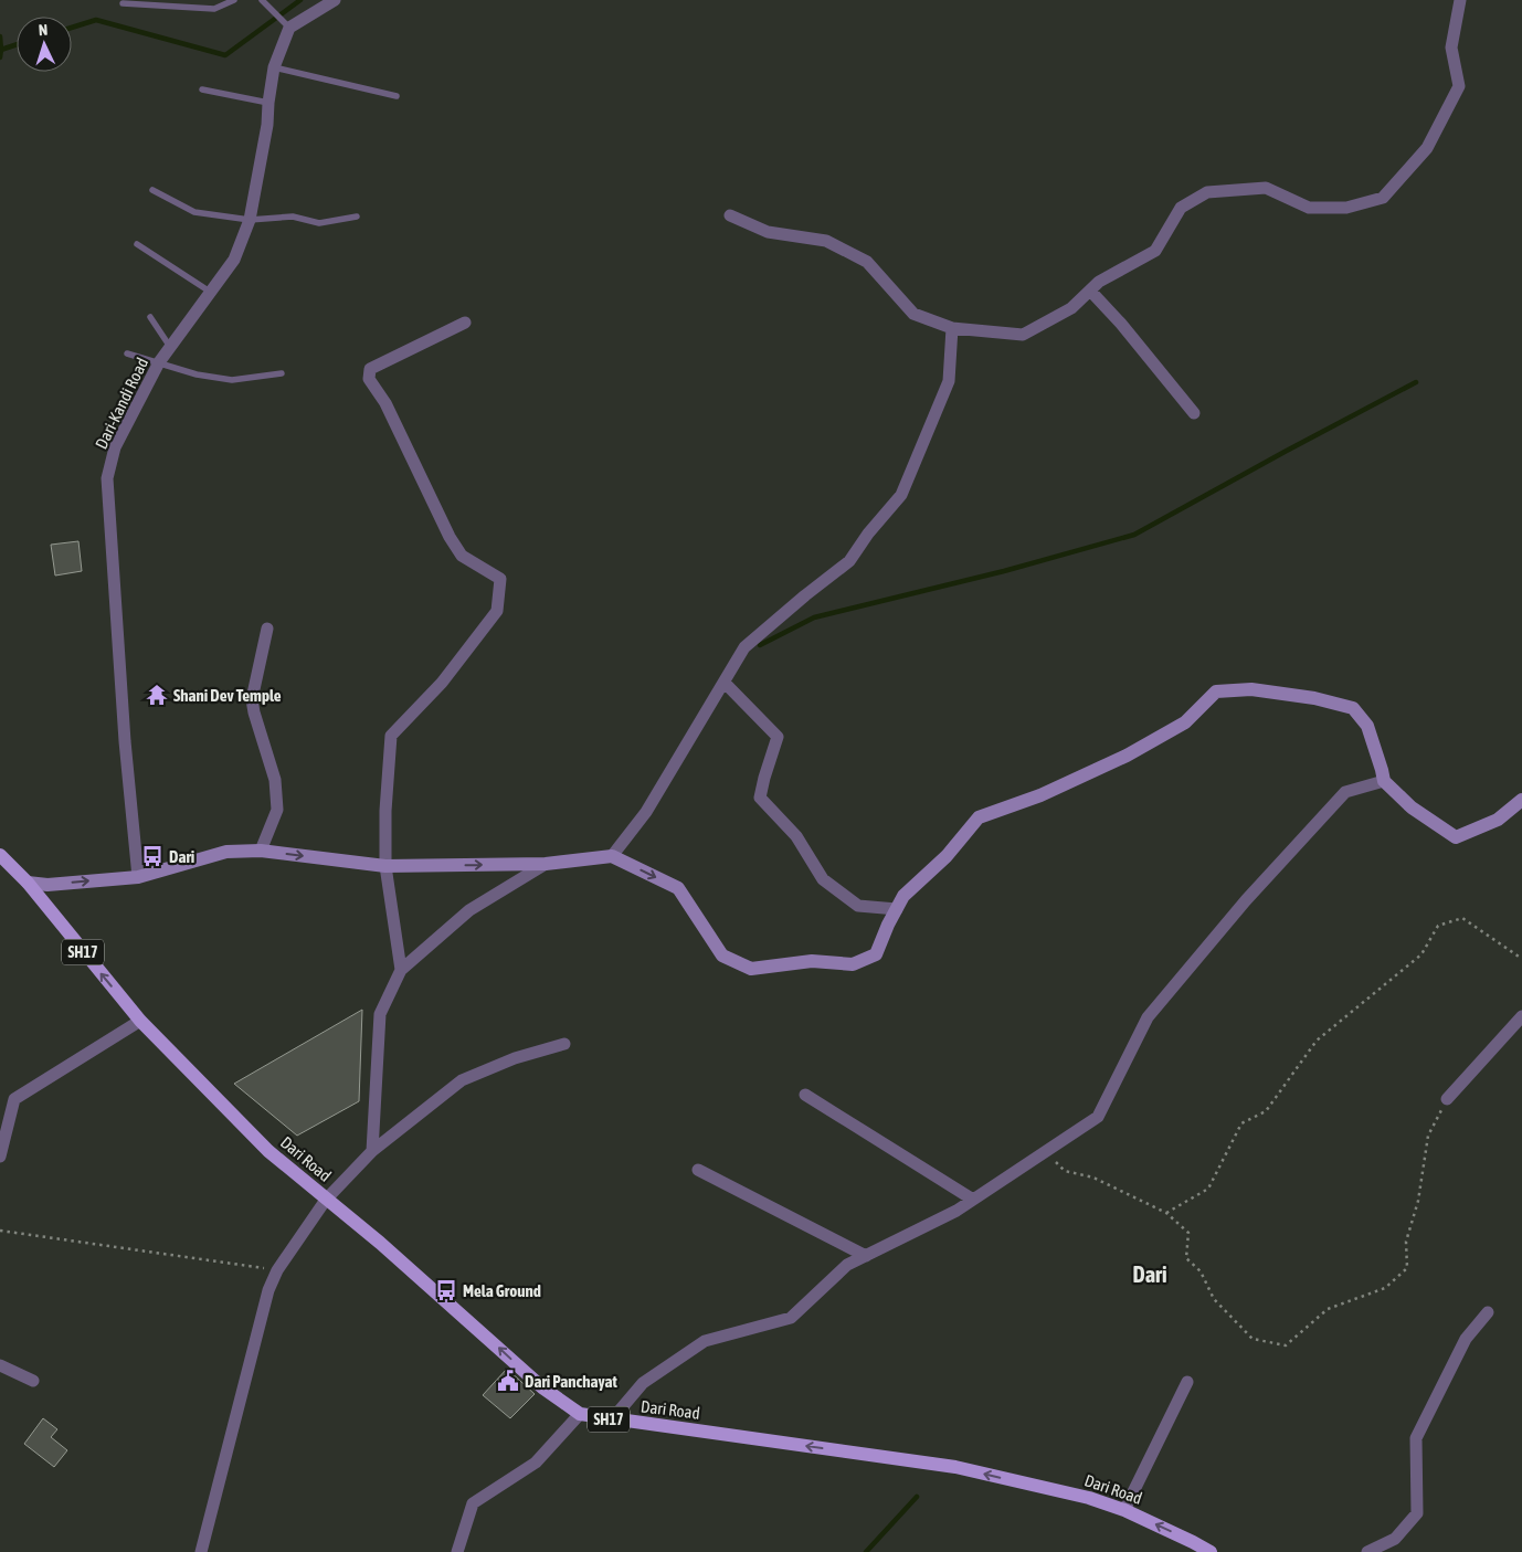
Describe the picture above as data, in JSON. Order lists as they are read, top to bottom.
{
  "streets": {
    "main road": ["SH17", "Dari Road"],
    "street": ["Dari-Kandi Road"]
  },
  "crossings": [
    ["SH17", "Dari Road"]
  ],
  "one_way": ["Dari Road"],
  "districts": ["Dari"],
  "places": {
    "temple": ["Shani Dev Temple"],
    "bus stop": ["Dari", "Mela Ground"],
    "public building": ["Dari Panchayat"]
  },
  "north": "top"
}
